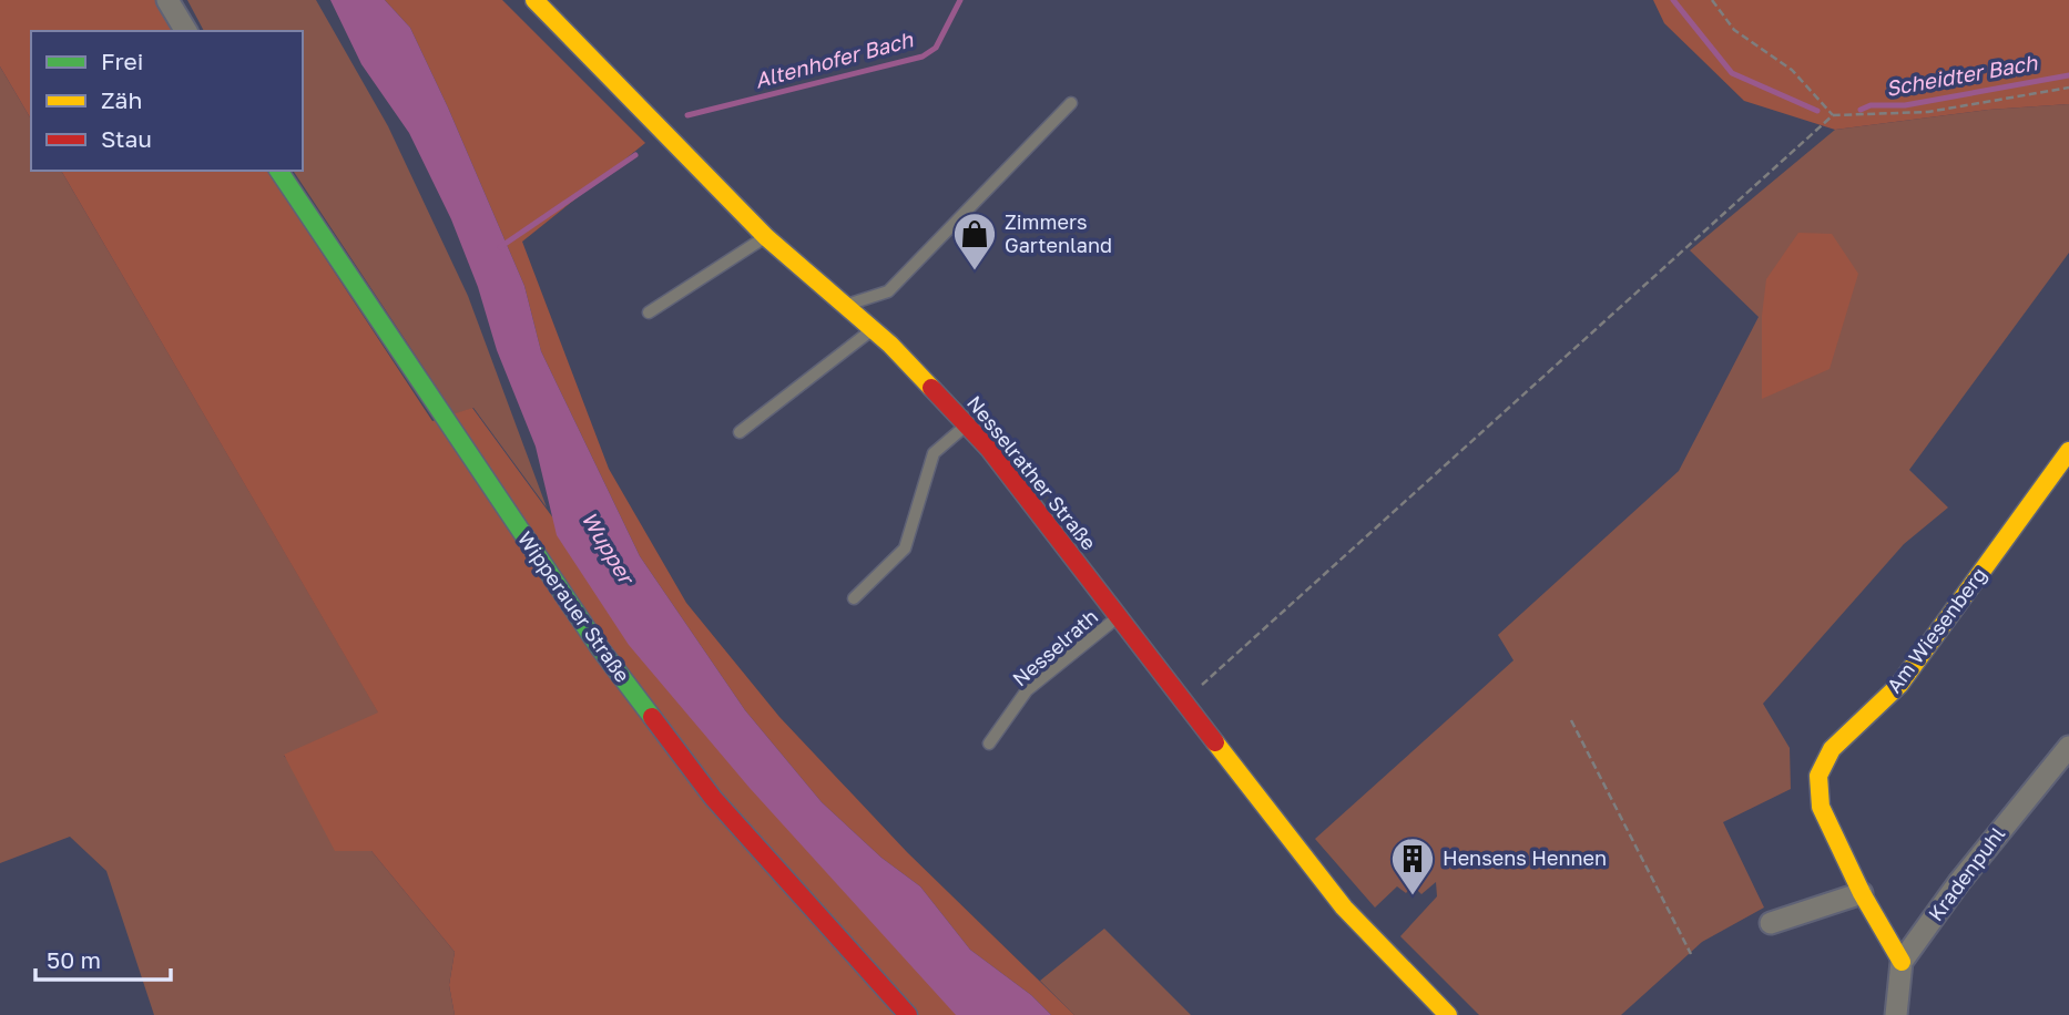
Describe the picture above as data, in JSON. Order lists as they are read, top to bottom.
{
  "streets": {
    "street": [
      "Nesselrather Straße",
      "Wipperauer Straße",
      "Am Wiesenberg",
      "Kradenpuhl"
    ],
    "lane": ["Nesselrath"]
  },
  "crossings": [
    ["Nesselrather Straße", "Nesselrath"],
    ["Am Wiesenberg", "Kradenpuhl"]
  ],
  "water": ["Altenhofer Bach", "Scheidter Bach", "Wupper"],
  "places": {
    "shop": ["Zimmers Gartenland"],
    "building": ["Hensens Hennen"]
  },
  "legend": ["Frei", "Zäh", "Stau"],
  "scale_bar": "50 m"
}
